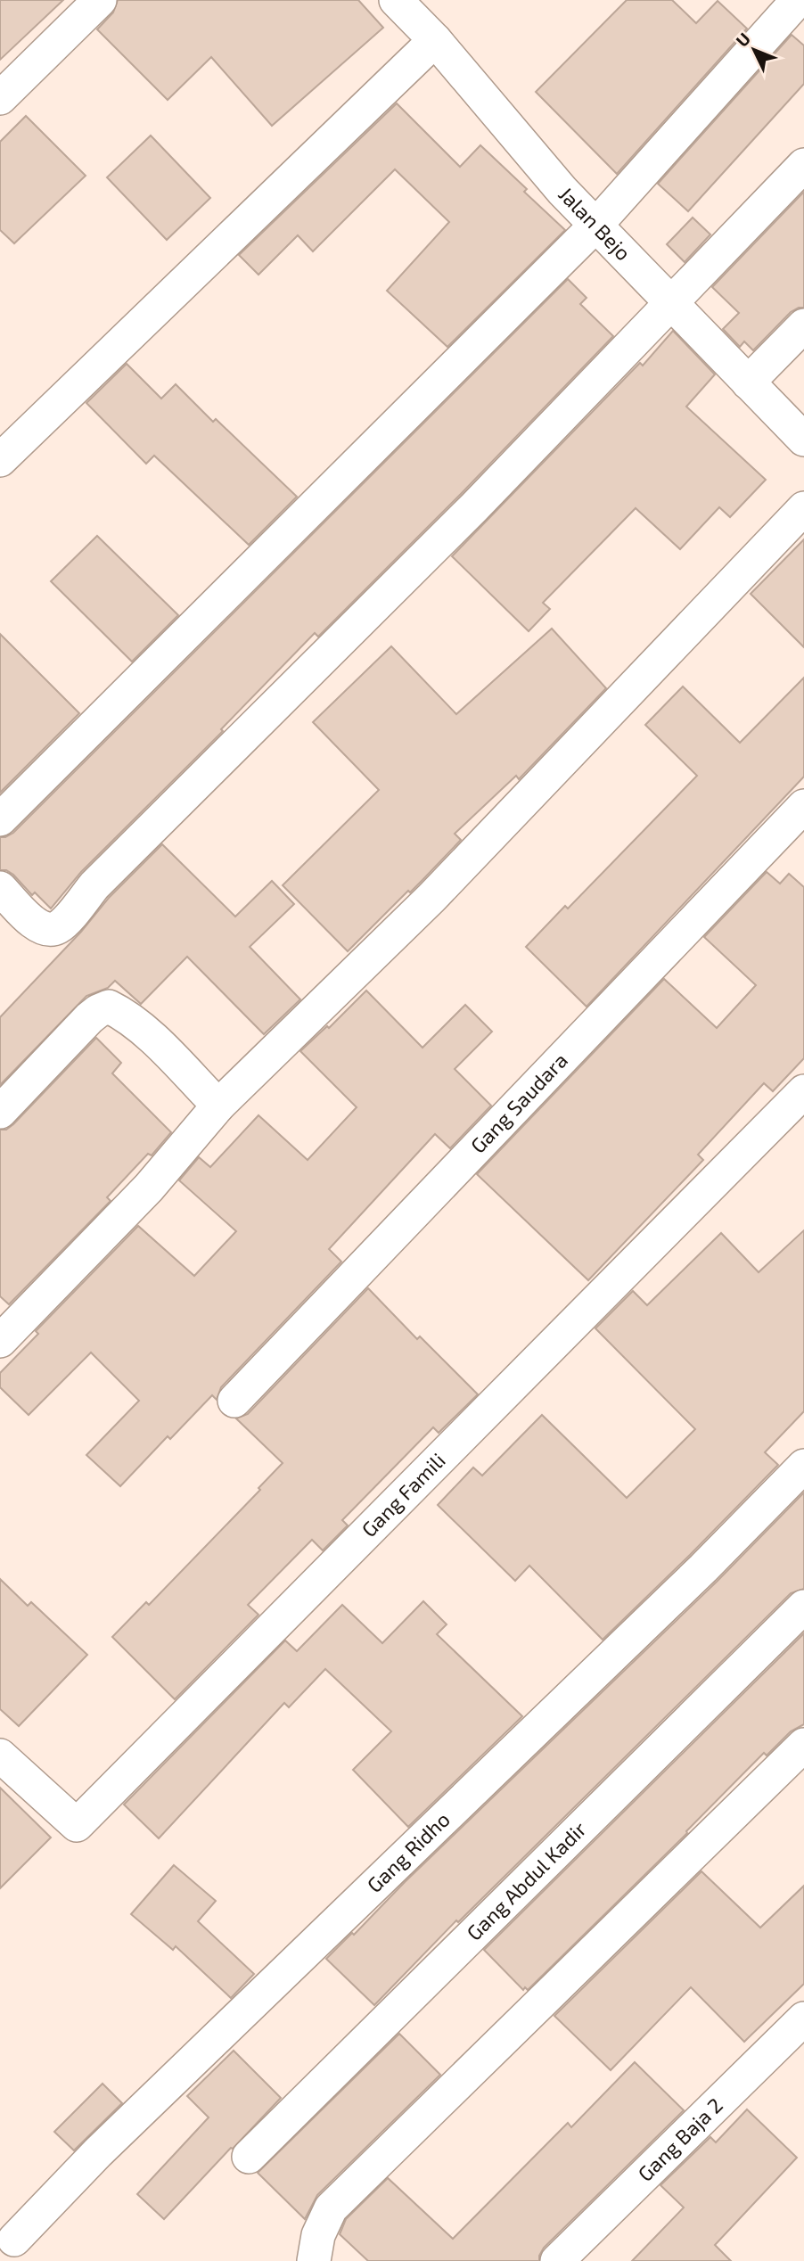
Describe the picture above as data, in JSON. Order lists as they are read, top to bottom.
{
  "streets": {
    "street": [
      "Jalan Bejo",
      "Gang Saudara",
      "Gang Famili",
      "Gang Ridho",
      "Gang Abdul Kadir",
      "Gang Baja 2"
    ]
  },
  "north": "top left"
}
